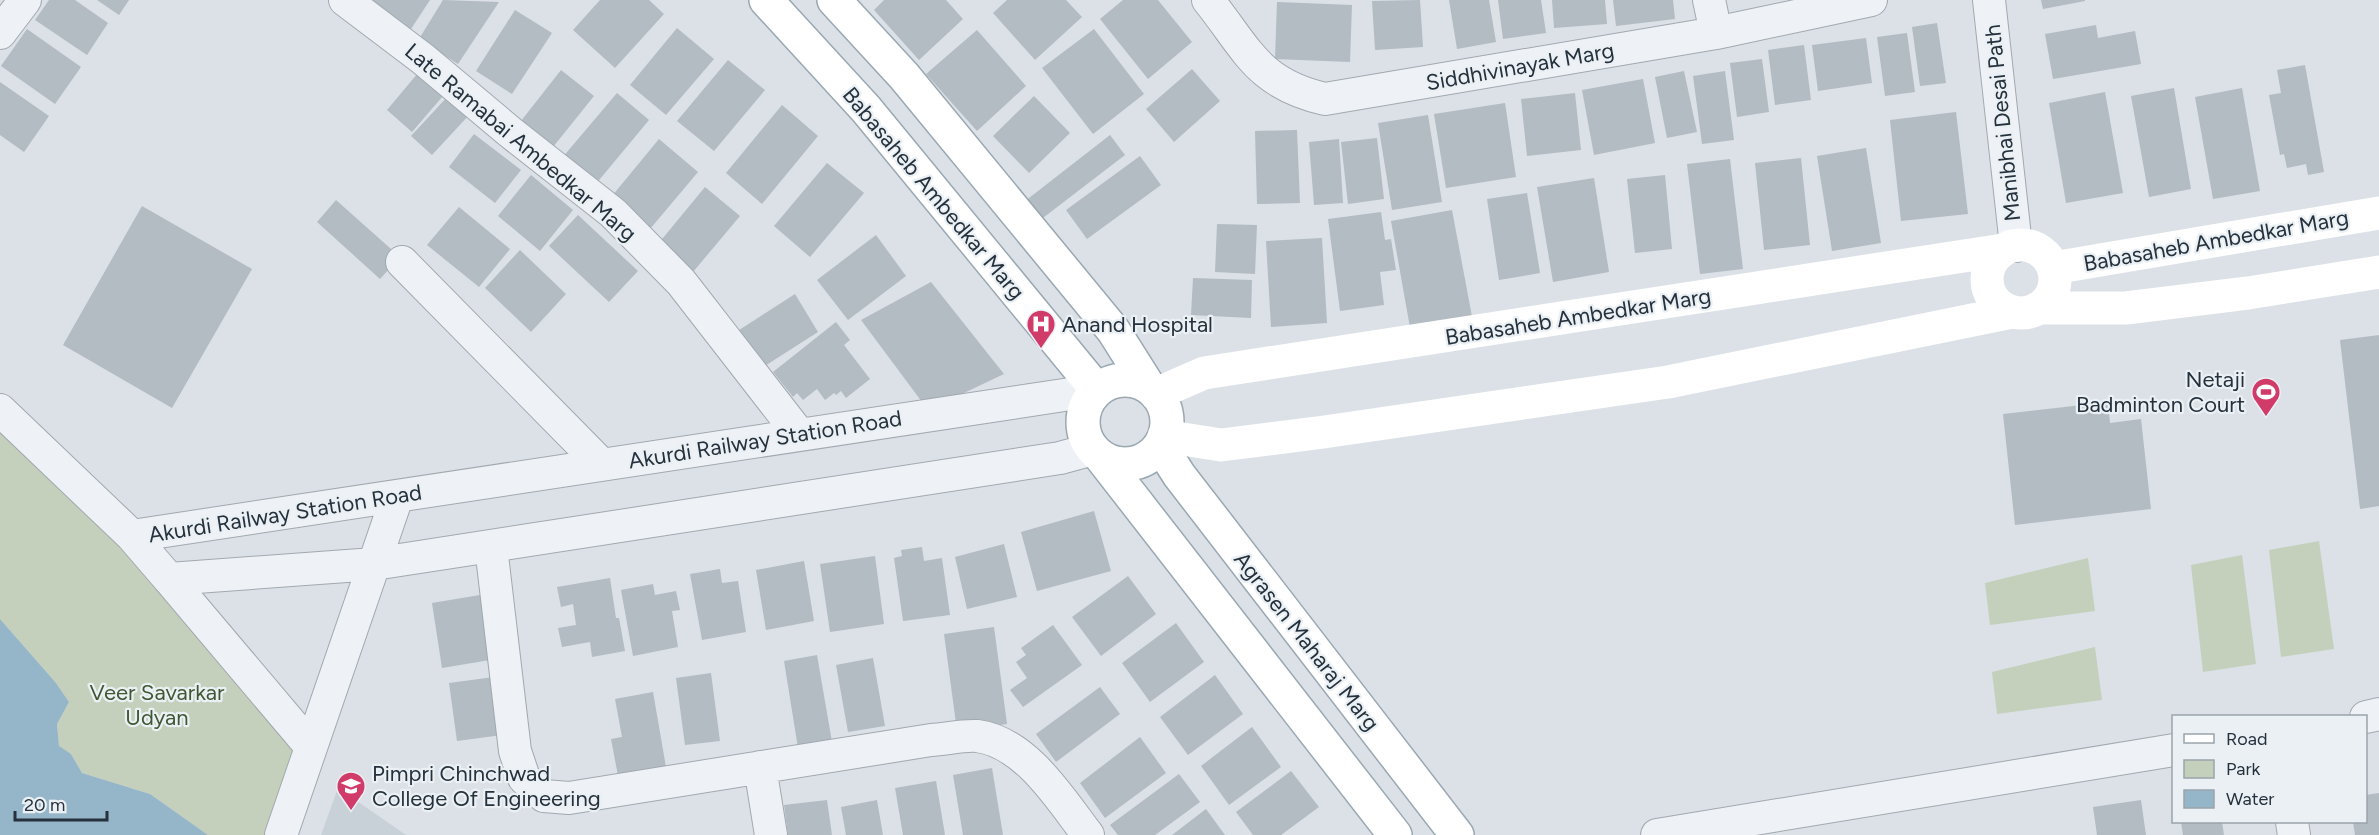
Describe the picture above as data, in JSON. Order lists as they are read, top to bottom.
{
  "streets": {
    "main road": ["Babasaheb Ambedkar Marg", "Agrasen Maharaj Marg"],
    "street": [
      "Siddhivinayak Marg",
      "Manibhai Desai Path",
      "Late Ramabai Ambedkar Marg",
      "Akurdi Railway Station Road"
    ]
  },
  "crossings": [
    ["Manibhai Desai Path", "Babasaheb Ambedkar Marg"],
    ["Late Ramabai Ambedkar Marg", "Akurdi Railway Station Road"],
    ["Babasaheb Ambedkar Marg", "Akurdi Railway Station Road"],
    ["Babasaheb Ambedkar Marg", "Agrasen Maharaj Marg"],
    ["Akurdi Railway Station Road", "Agrasen Maharaj Marg"]
  ],
  "parks": ["Veer Savarkar Udyan"],
  "places": {
    "hospital": ["Anand Hospital"],
    "sports": ["Netaji Badminton Court"],
    "school or university": ["Pimpri Chinchwad College Of Engineering"]
  },
  "legend": ["Road", "Park", "Water"],
  "scale_bar": "20 m"
}
